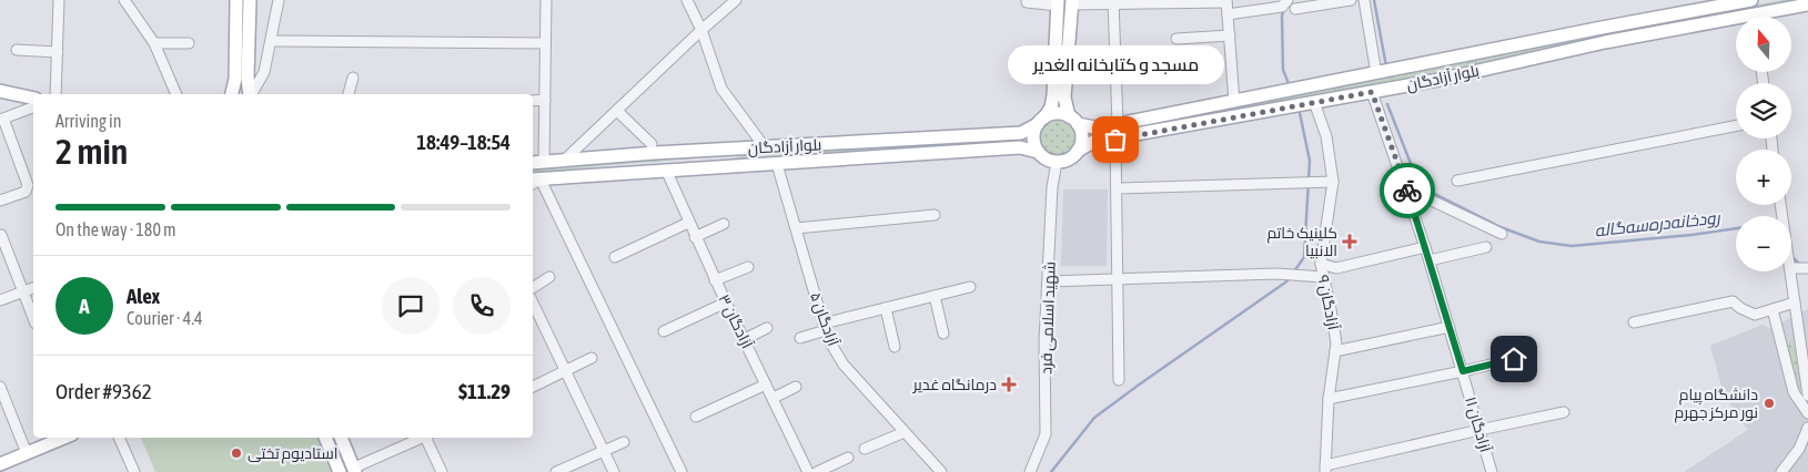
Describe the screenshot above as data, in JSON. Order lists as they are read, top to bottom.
{
  "streets": {
    "main road": ["بلوار آزادگان"],
    "street": [
      "آزادگان ۹",
      "شهید اسلامی فرد",
      "آزادگان ۵",
      "آزادگان ۳",
      "آزادگان ۱۱"
    ]
  },
  "crossings": [
    ["بلوار آزادگان", "آزادگان ۹"],
    ["بلوار آزادگان", "شهید اسلامی فرد"],
    ["بلوار آزادگان", "آزادگان ۵"],
    ["بلوار آزادگان", "آزادگان ۳"],
    ["بلوار آزادگان", "آزادگان ۱۱"]
  ],
  "water": ["رودخانه‌دره‌سه‌گاله"],
  "places": {
    "other": ["مسجد و کتابخانه الغدیر", "دانشگاه پیام نور مرکز جهرم", "استادیوم تختی"],
    "health": ["کلینیک خاتم الانبیا", "درمانگاه غدیر"]
  },
  "north": "top",
  "page": {
    "map_buttons": ["+", "−"],
    "bubble": "مسجد و کتابخانه الغدیر",
    "heading": ["2 min", "Arriving in", "18:49–18:54"],
    "panel": [
      "Alex",
      "Courier · 4.4",
      "Order #9362",
      "$11.29"
    ],
    "bar": "On the way · 180 m",
    "round": "A"
  }
}
